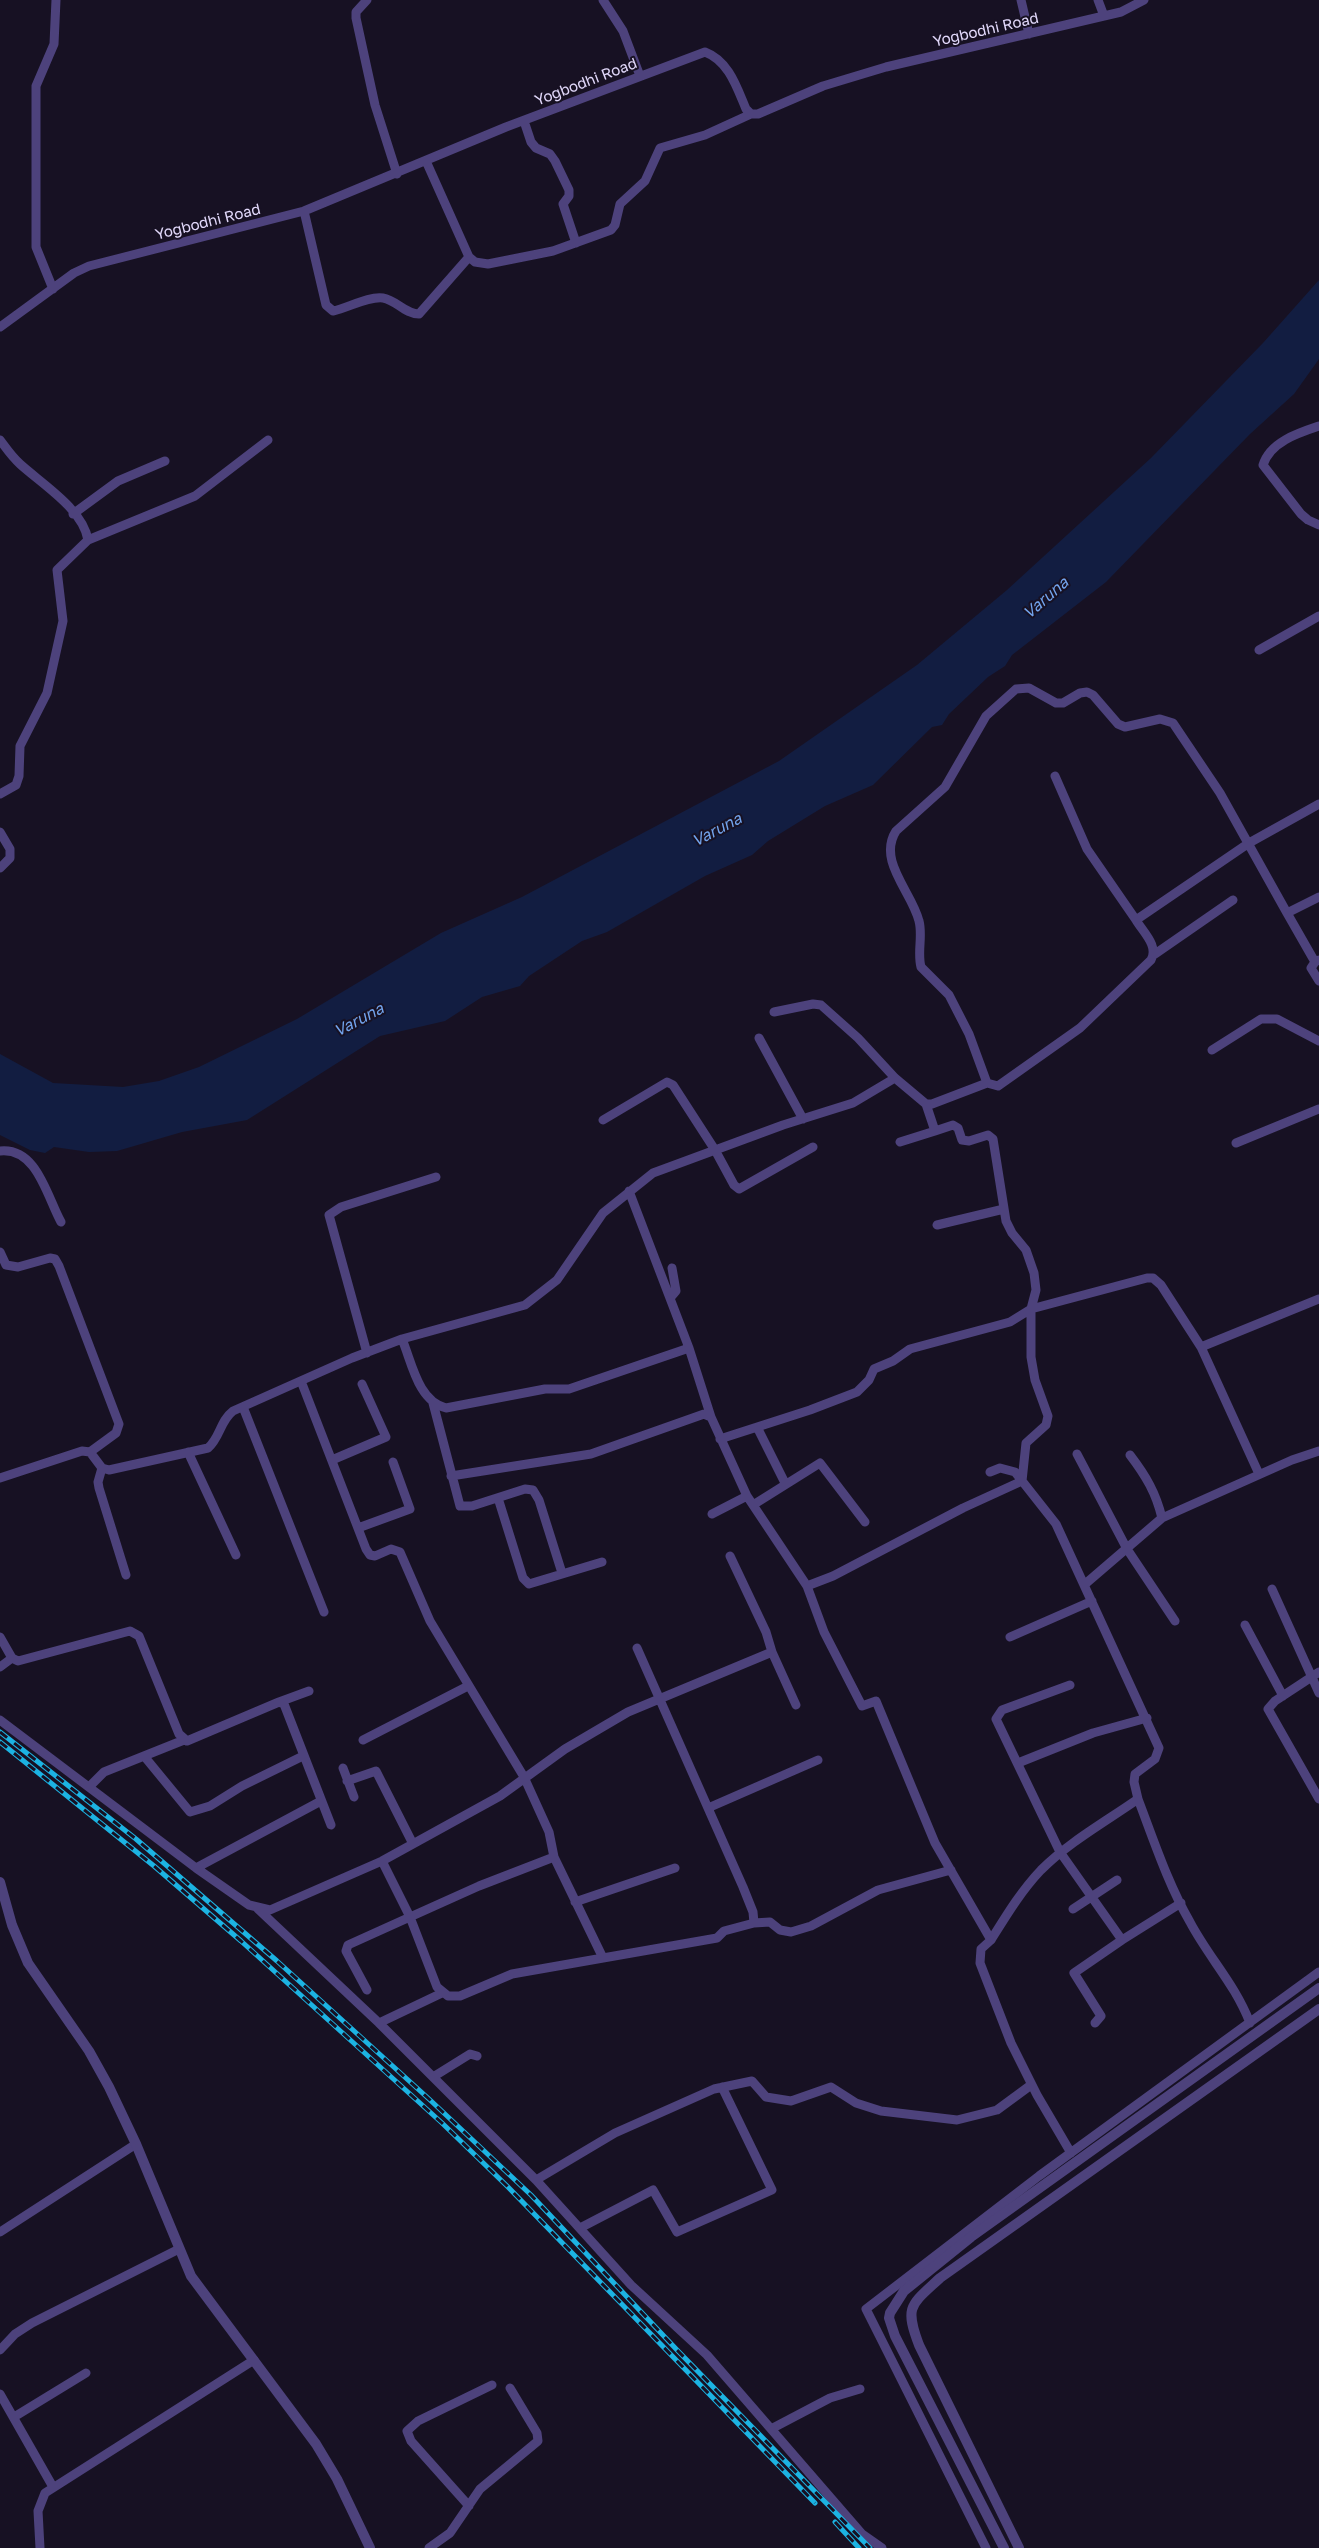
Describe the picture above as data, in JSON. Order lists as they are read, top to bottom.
{
  "streets": {
    "street": ["Yogbodhi Road"]
  },
  "water": ["Varuna"]
}
